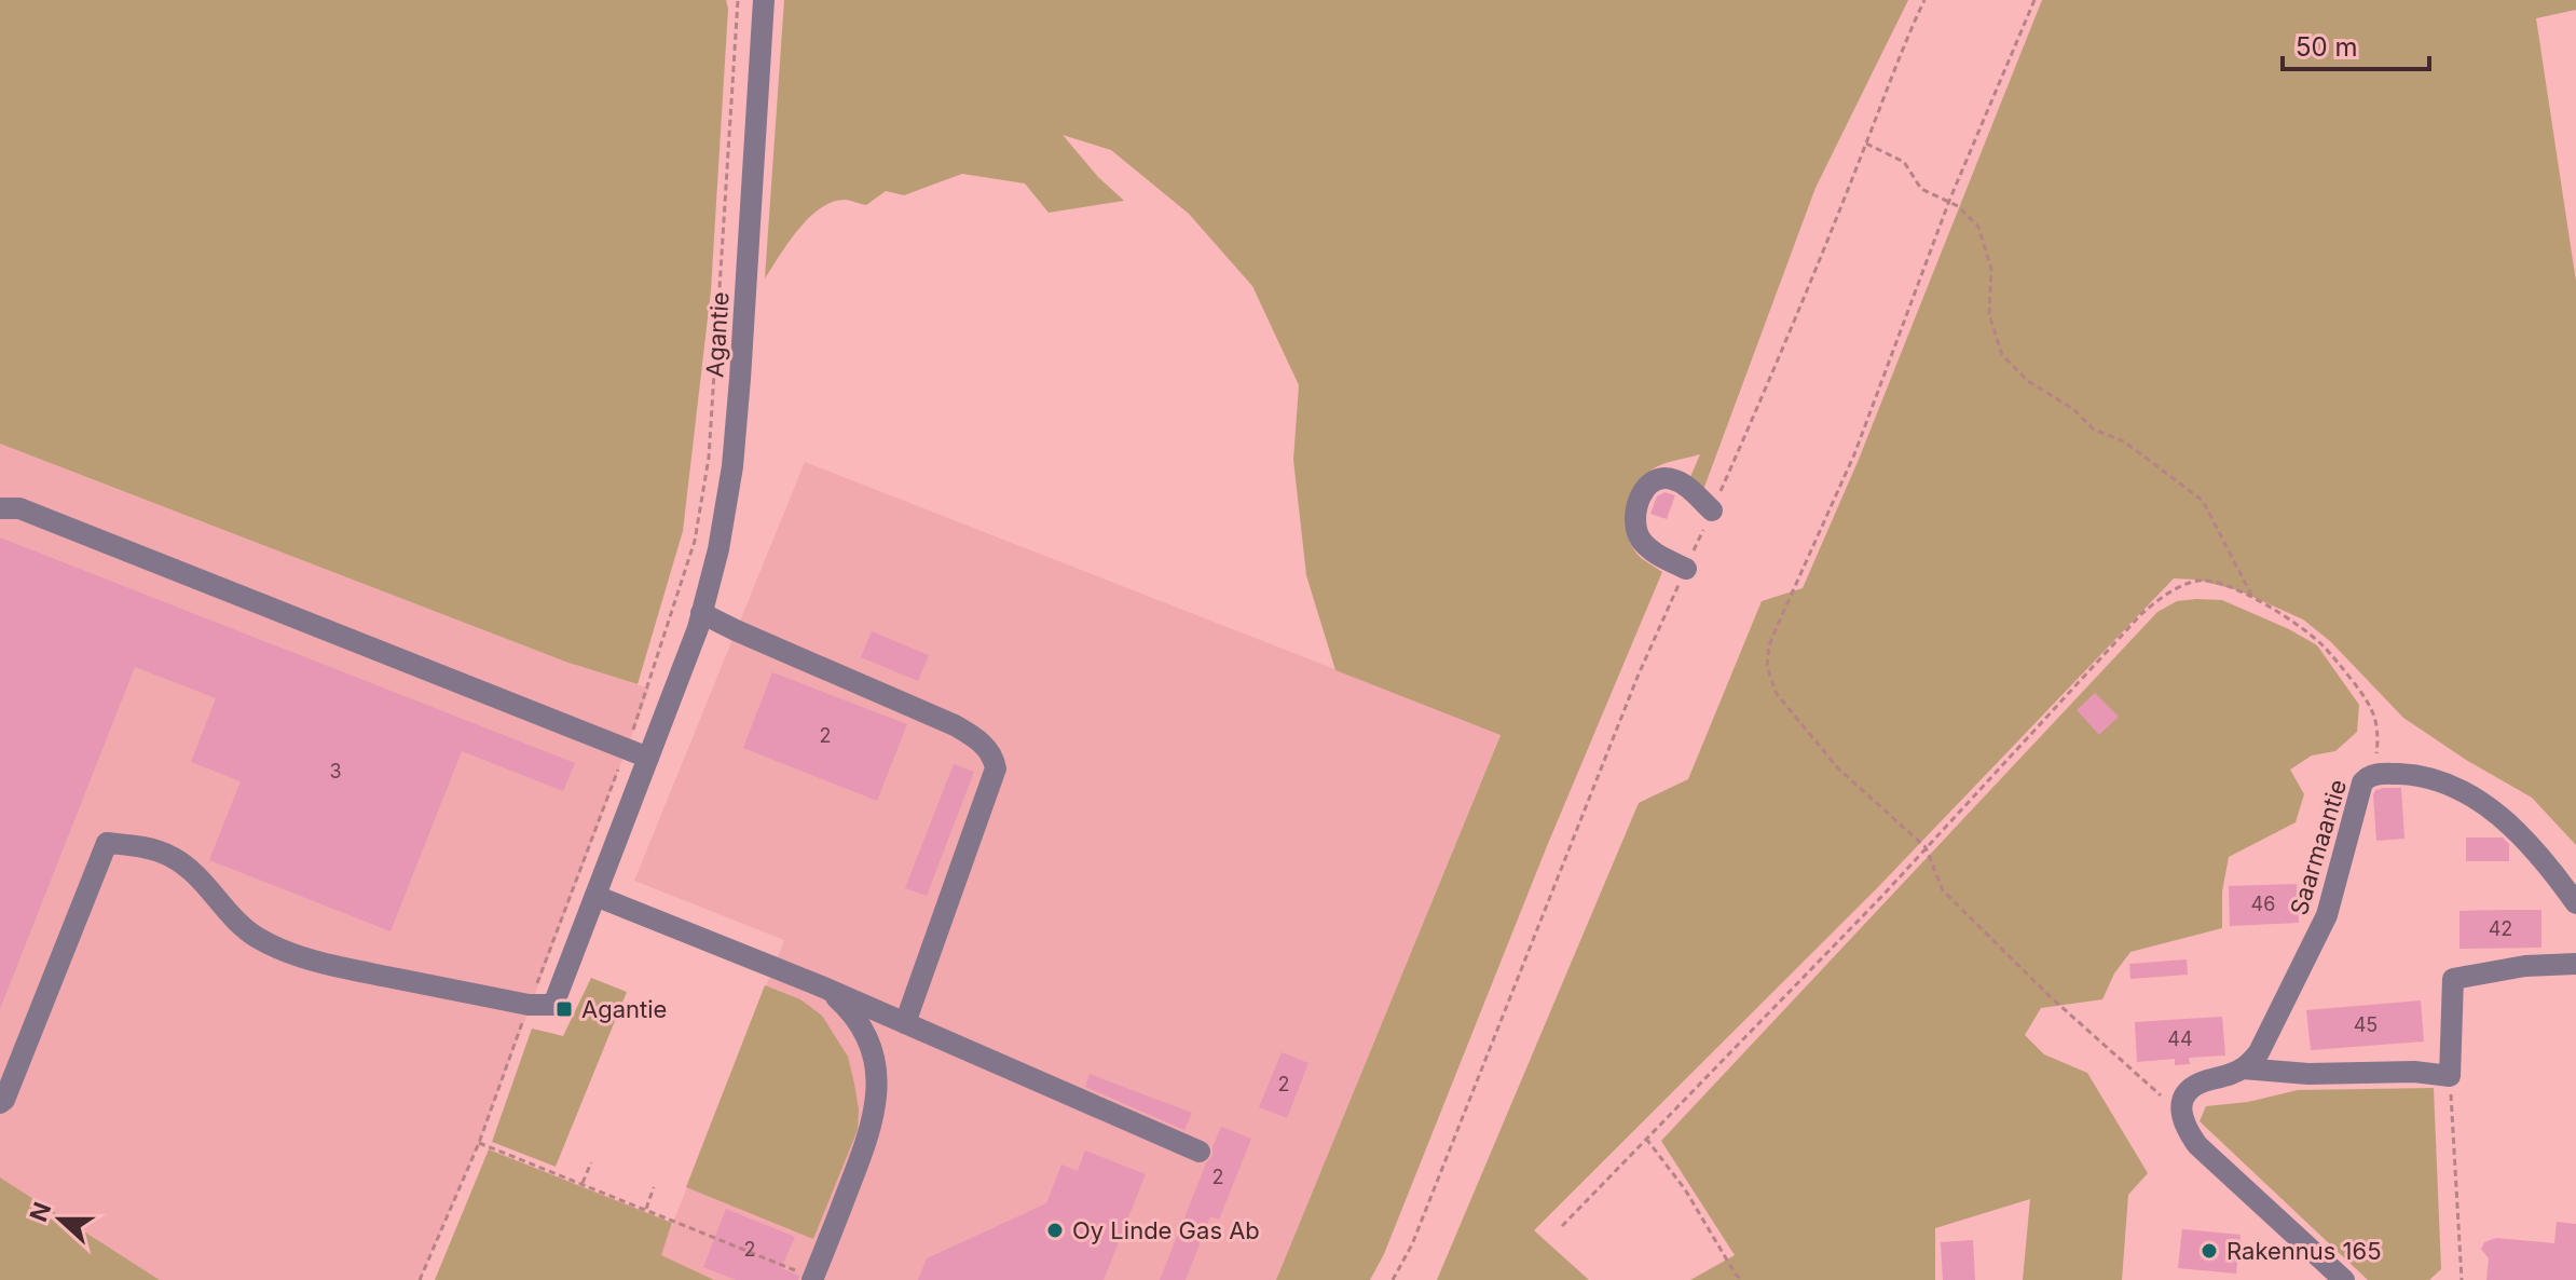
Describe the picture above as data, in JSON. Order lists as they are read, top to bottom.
{
  "streets": {
    "street": ["Agantie", "Saarmaantie"]
  },
  "places": {
    "transit": ["Agantie"],
    "other": ["Oy Linde Gas Ab", "Rakennus 165"]
  },
  "house_numbers": [
    "2",
    "3",
    "46",
    "42",
    "45",
    "44",
    "2",
    "2",
    "2"
  ],
  "scale_bar": "50 m",
  "north": "left"
}
